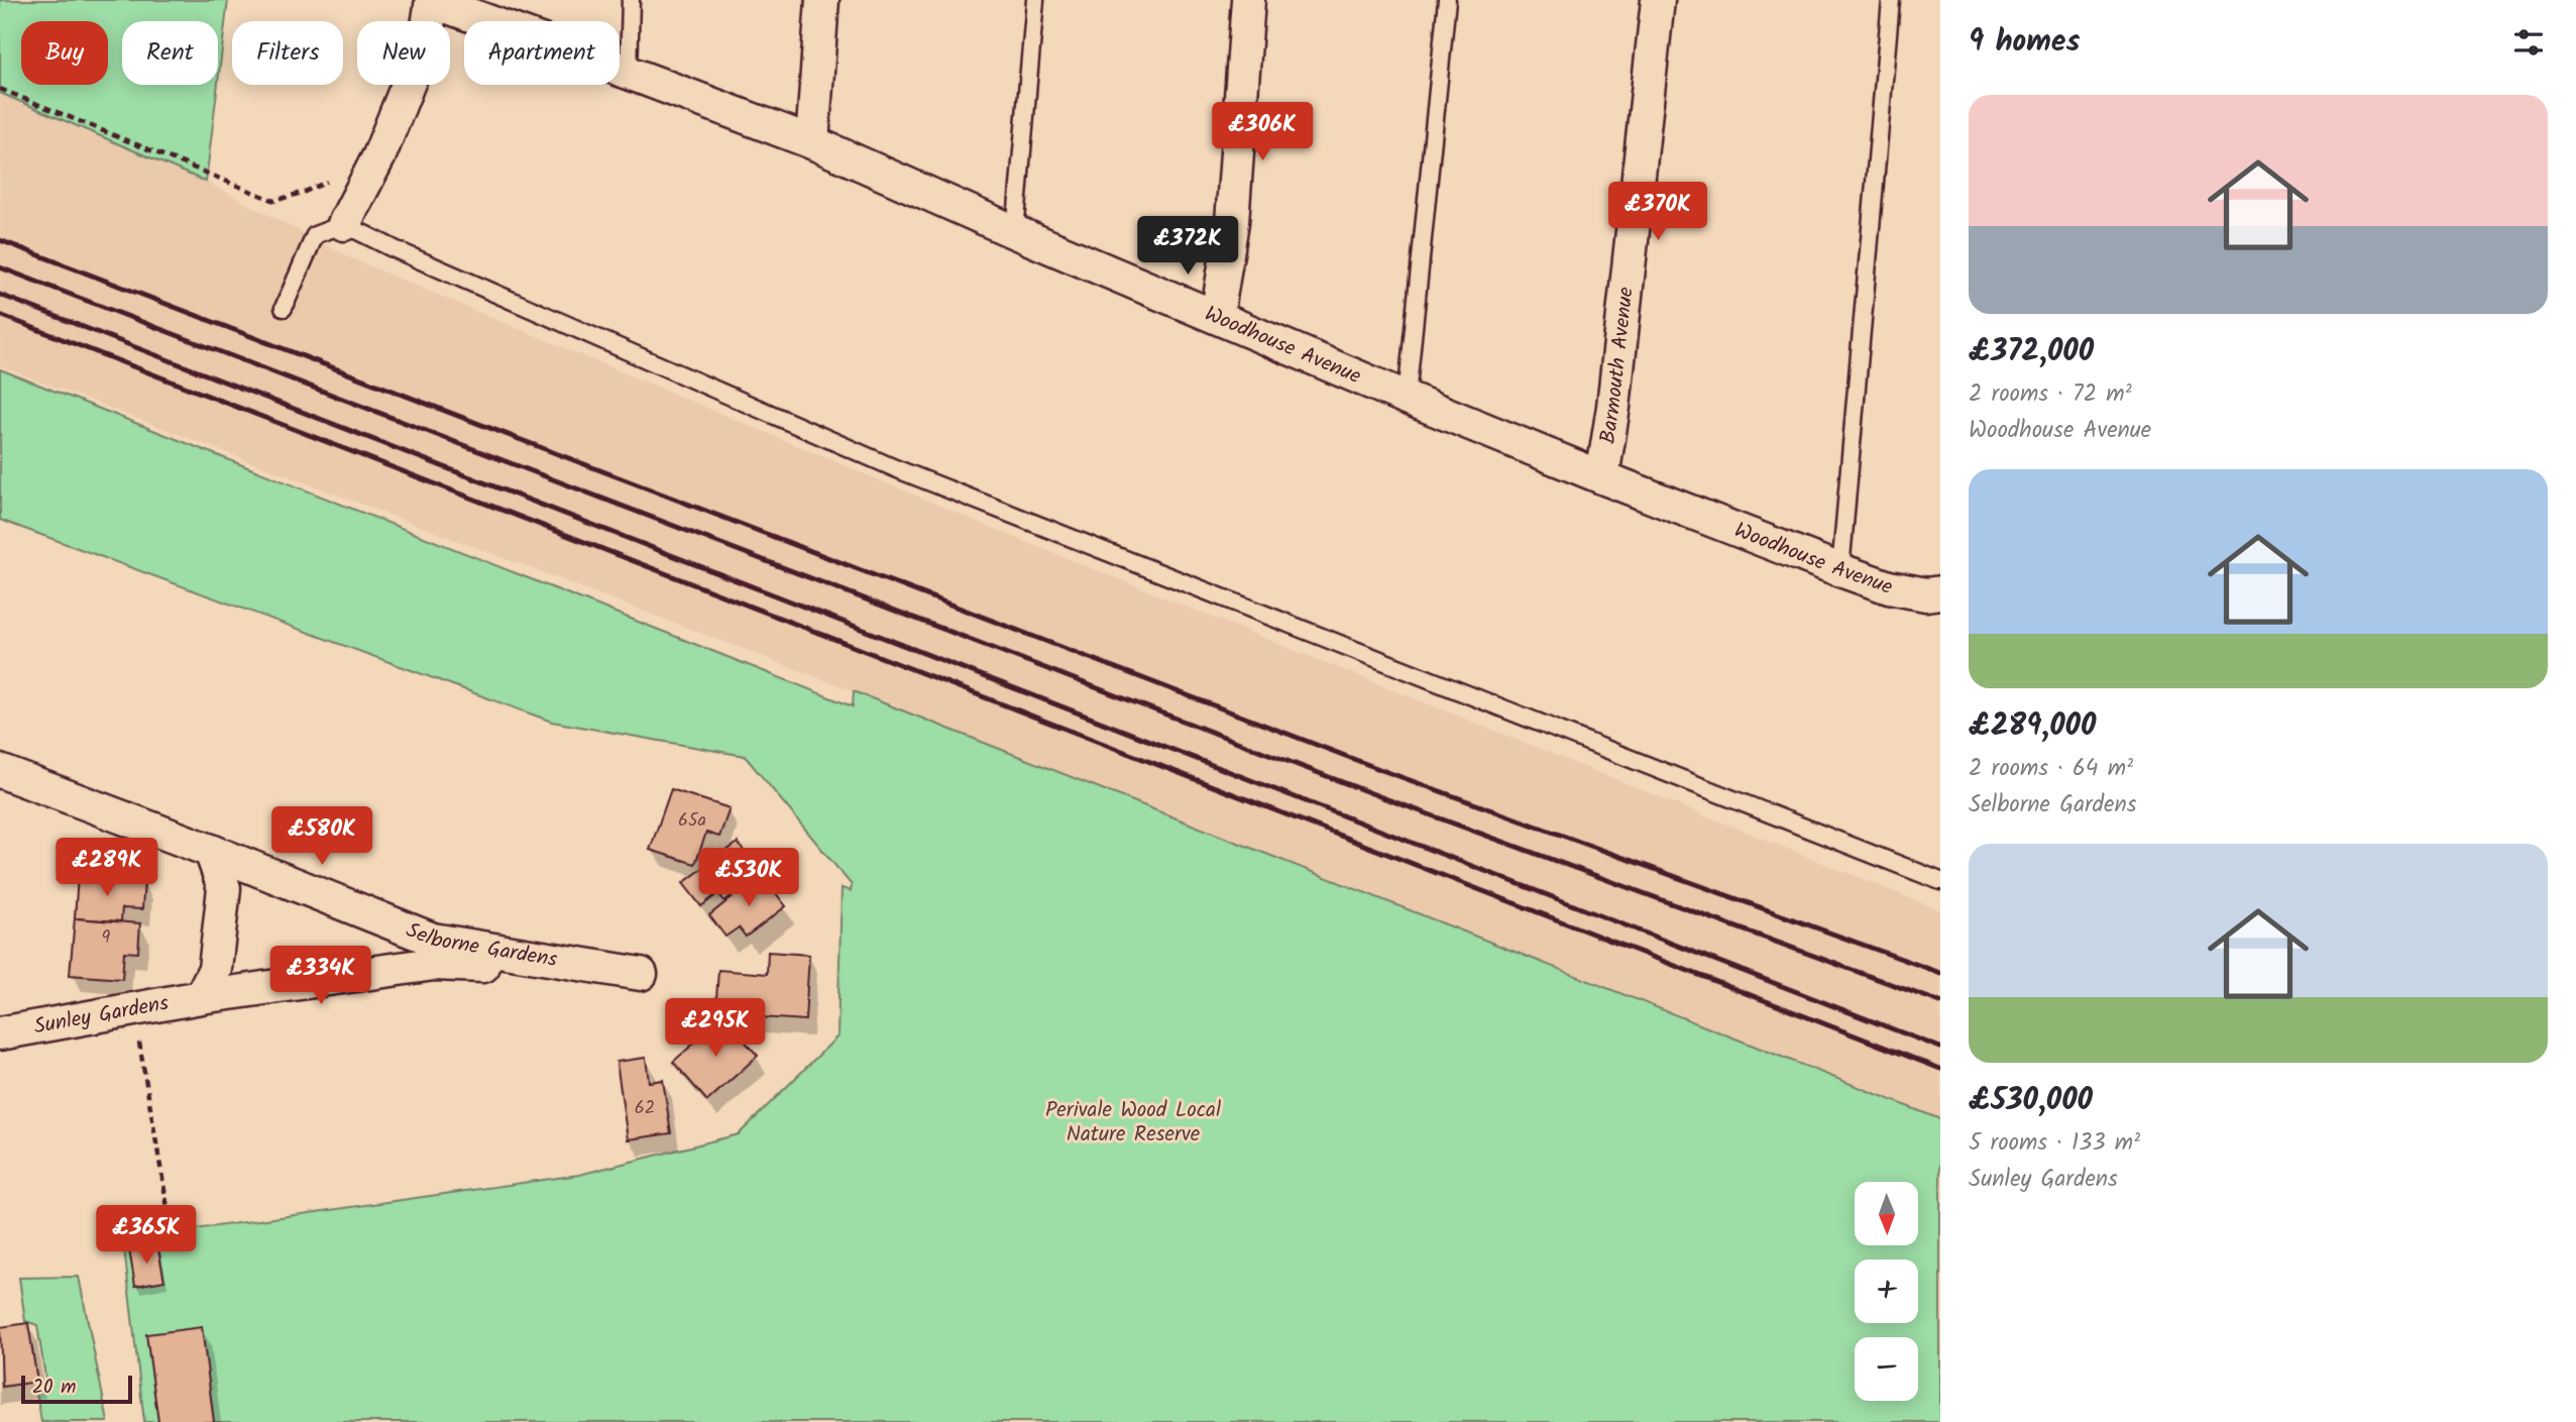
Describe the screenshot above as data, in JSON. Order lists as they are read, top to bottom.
{
  "streets": {
    "street": [
      "Woodhouse Avenue",
      "Barmouth Avenue",
      "Selborne Gardens",
      "Sunley Gardens"
    ]
  },
  "crossings": [
    ["Woodhouse Avenue", "Barmouth Avenue"],
    ["Selborne Gardens", "Sunley Gardens"]
  ],
  "parks": ["Perivale Wood Local Nature Reserve"],
  "house_numbers": ["65a", "9", "62"],
  "scale_bar": "20 m",
  "north": "bottom",
  "page": {
    "heading": "9 homes",
    "chip": [
      "Buy",
      "Rent",
      "Filters",
      "New",
      "Apartment"
    ],
    "list": [
      {
        "name": "£372,000",
        "note": "2 rooms · 72 m² · Woodhouse Avenue"
      },
      {
        "name": "£289,000",
        "note": "2 rooms · 64 m² · Selborne Gardens"
      },
      {
        "name": "£530,000",
        "note": "5 rooms · 133 m² · Sunley Gardens"
      }
    ],
    "price": [
      "£306K",
      "£370K",
      "£372K",
      "£580K",
      "£289K",
      "£530K",
      "£334K",
      "£295K",
      "£365K"
    ],
    "map_buttons": ["+", "−"],
    "scale": "20 m"
  }
}
